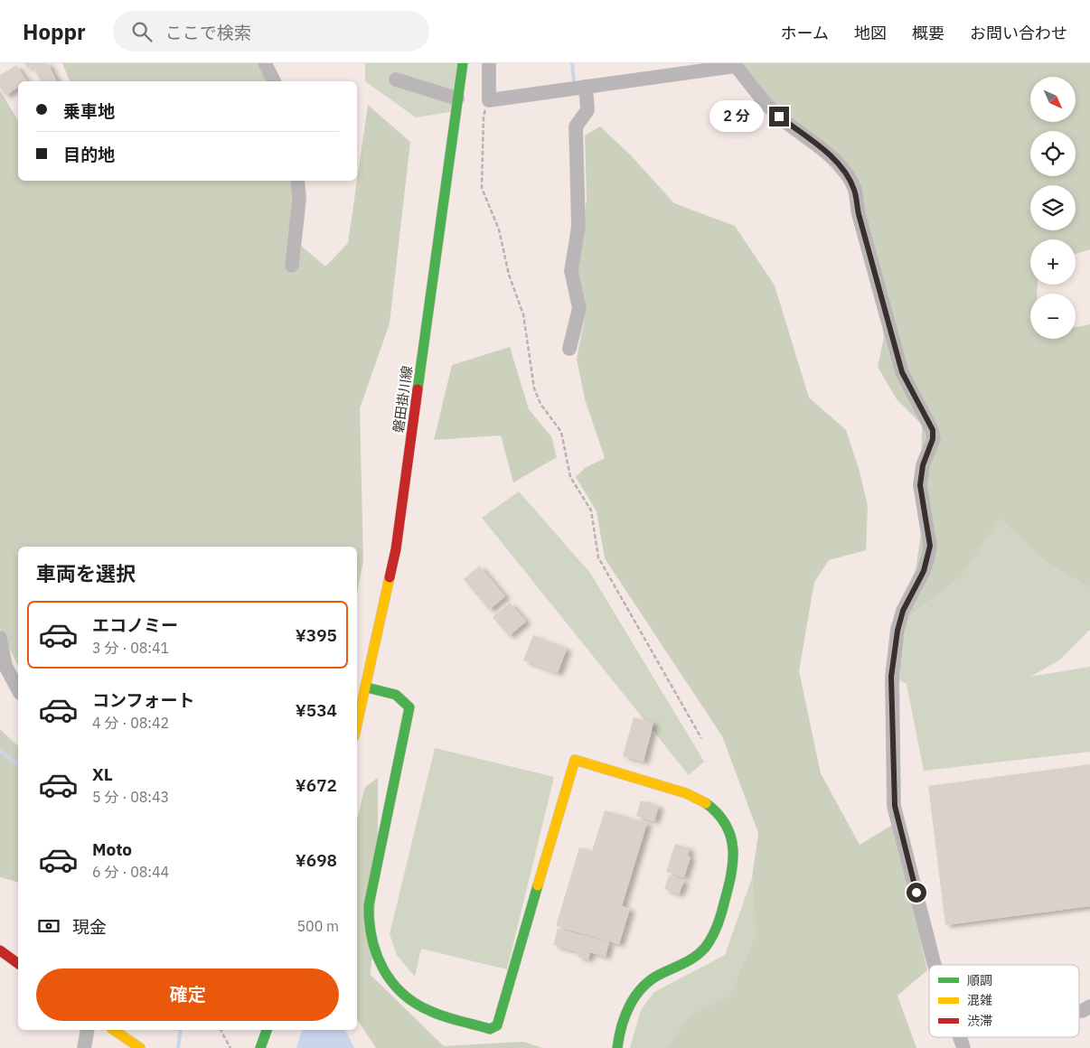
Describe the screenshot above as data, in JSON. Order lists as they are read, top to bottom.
{
  "streets": {
    "street": ["磐田掛川線"]
  },
  "legend": ["順調", "混雑", "渋滞"],
  "north": "bottom right",
  "page": {
    "header": "Hoppr",
    "search": "ここで検索",
    "nav": [
      "ホーム",
      "地図",
      "概要",
      "お問い合わせ"
    ],
    "map_buttons": ["+", "−"],
    "banner": ["乗車地", "目的地"],
    "bubble": "2 分",
    "heading": "車両を選択",
    "list": [
      {
        "name": "エコノミー",
        "note": "3 分 · 08:41",
        "value": "¥395"
      },
      {
        "name": "コンフォート",
        "note": "4 分 · 08:42",
        "value": "¥534"
      },
      {
        "name": "XL",
        "note": "5 分 · 08:43",
        "value": "¥672"
      },
      {
        "name": "Moto",
        "note": "6 分 · 08:44",
        "value": "¥698"
      }
    ],
    "pay": ["現金", "500 m"],
    "buttons": "確定"
  }
}
